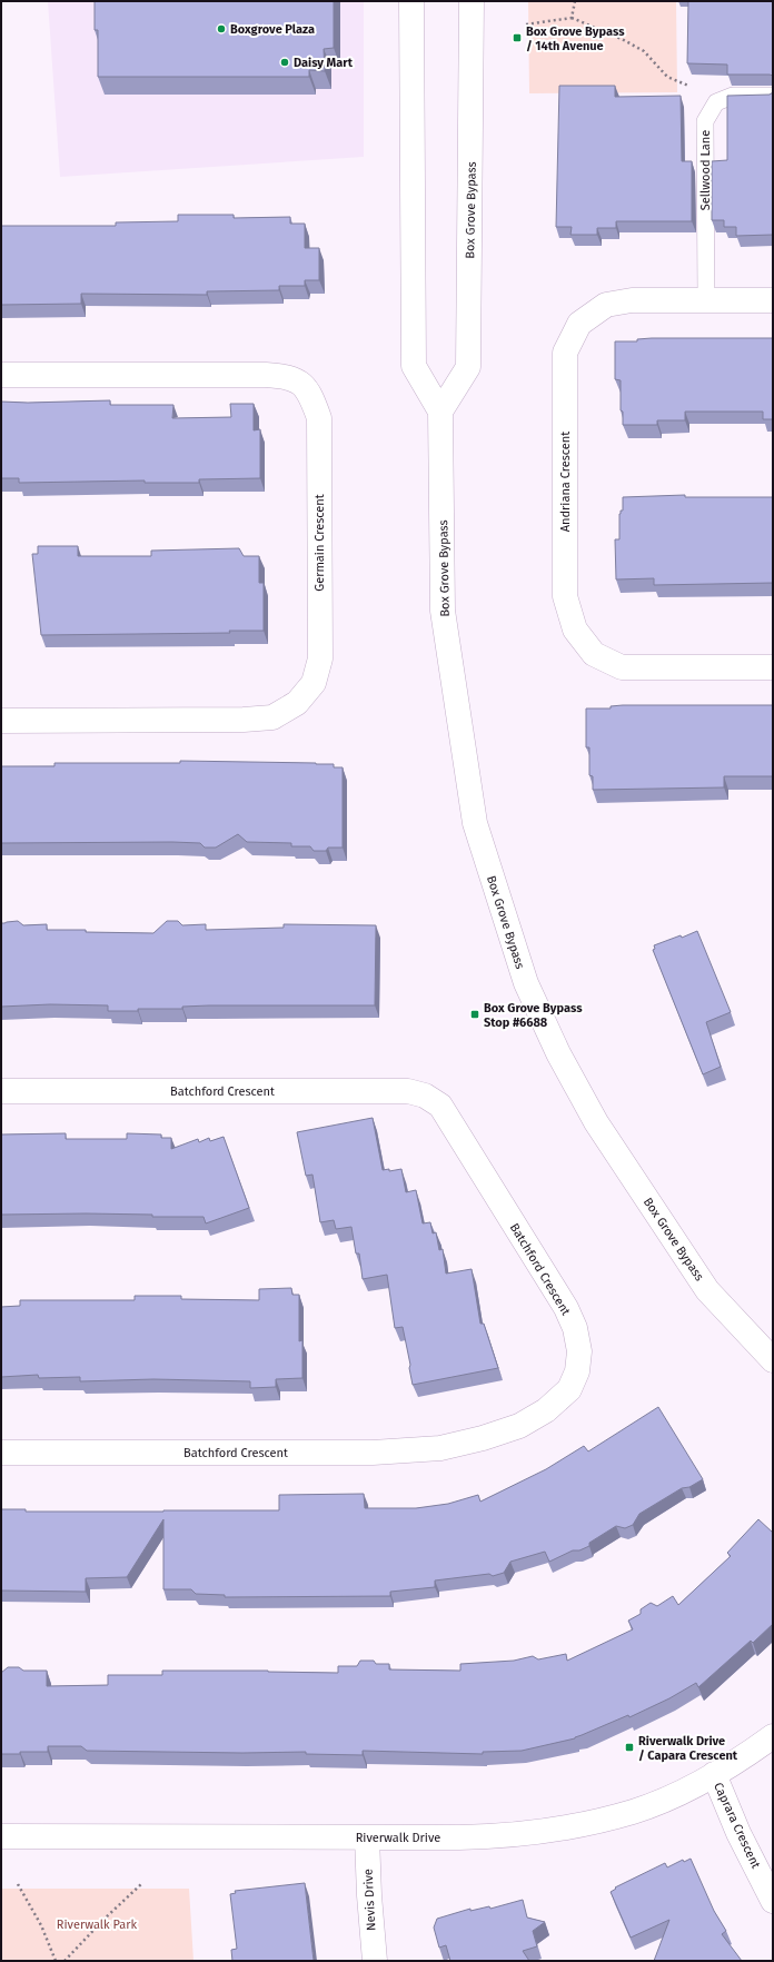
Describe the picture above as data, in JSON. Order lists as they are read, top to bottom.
{
  "streets": {
    "street": [
      "Box Grove Bypass",
      "Andriana Crescent",
      "Germain Crescent",
      "Batchford Crescent",
      "Caprara Crescent",
      "Riverwalk Drive",
      "Nevis Drive"
    ],
    "lane": ["Sellwood Lane"]
  },
  "crossings": [
    ["Sellwood Lane", "Andriana Crescent"],
    ["Caprara Crescent", "Riverwalk Drive"],
    ["Riverwalk Drive", "Nevis Drive"]
  ],
  "parks": ["Riverwalk Park"],
  "places": {
    "other": ["Boxgrove Plaza", "Daisy Mart"],
    "transit": ["Box Grove Bypass / 14th Avenue", "Box Grove Bypass Stop #6688", "Riverwalk Drive / Capara Crescent"]
  }
}
